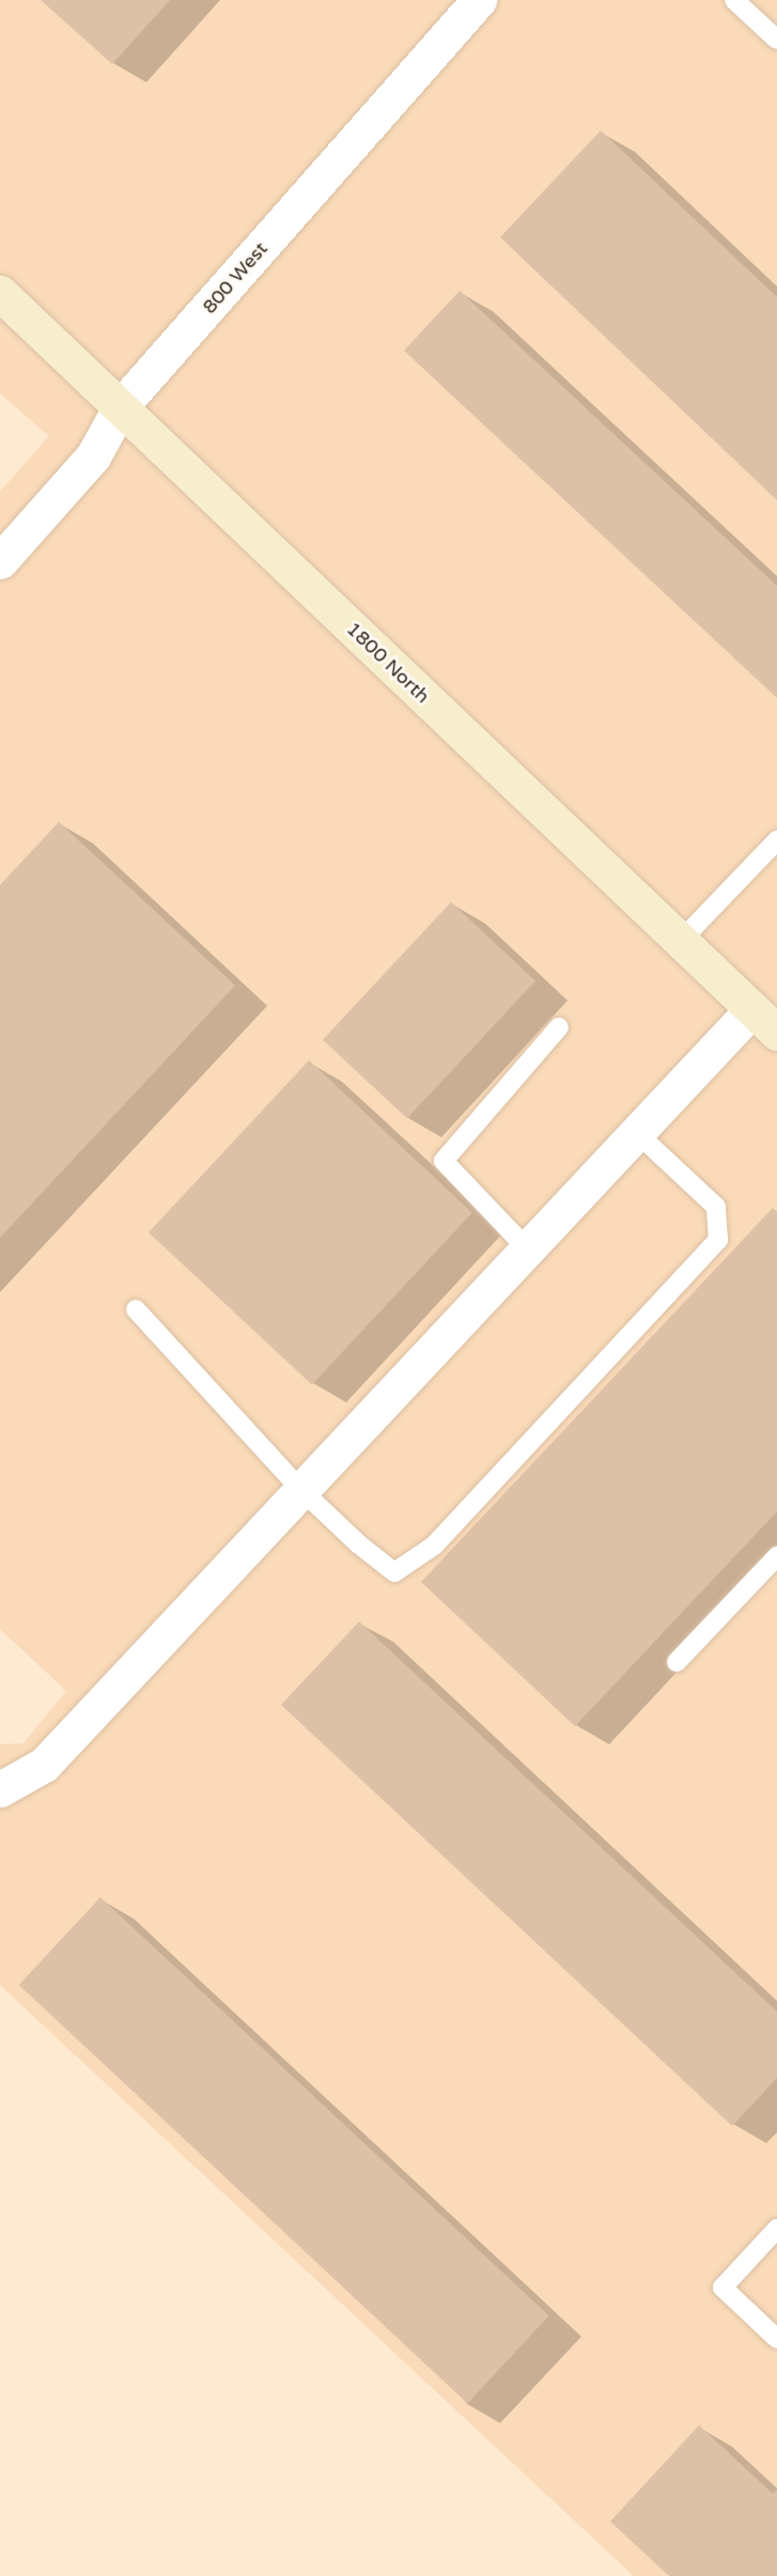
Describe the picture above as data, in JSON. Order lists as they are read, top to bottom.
{
  "streets": {
    "street": ["800 West", "1800 North"]
  },
  "crossings": [
    ["800 West", "1800 North"]
  ]
}
